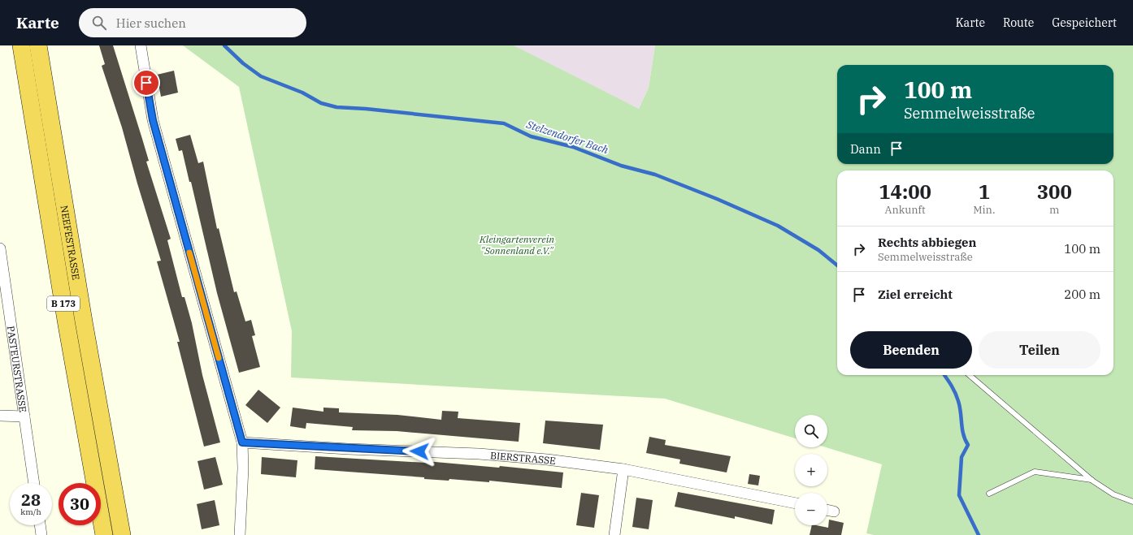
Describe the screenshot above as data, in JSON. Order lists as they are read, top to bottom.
{
  "streets": {
    "highway": ["NEEFESTRASSE", "B 173"],
    "street": ["PASTEURSTRASSE", "BIERSTRASSE"]
  },
  "water": ["Stelzendorfer Bach"],
  "parks": ["Kleingartenverein \"Sonnenland e.V.\""],
  "page": {
    "header": "Karte",
    "search": "Hier suchen",
    "nav": ["Karte", "Route", "Gespeichert"],
    "turn": ["100 m", "Semmelweisstraße"],
    "then": "Dann",
    "eta": [
      "14:00",
      "Ankunft",
      "1",
      "Min.",
      "300",
      "m"
    ],
    "list": [
      {
        "name": "Rechts abbiegen",
        "note": "Semmelweisstraße",
        "value": "100 m"
      },
      {
        "name": "Ziel erreicht",
        "value": "200 m"
      }
    ],
    "buttons": ["Beenden", "Teilen"],
    "map_buttons": ["+", "−"],
    "speed": "28 km/h",
    "limit": "30"
  }
}
